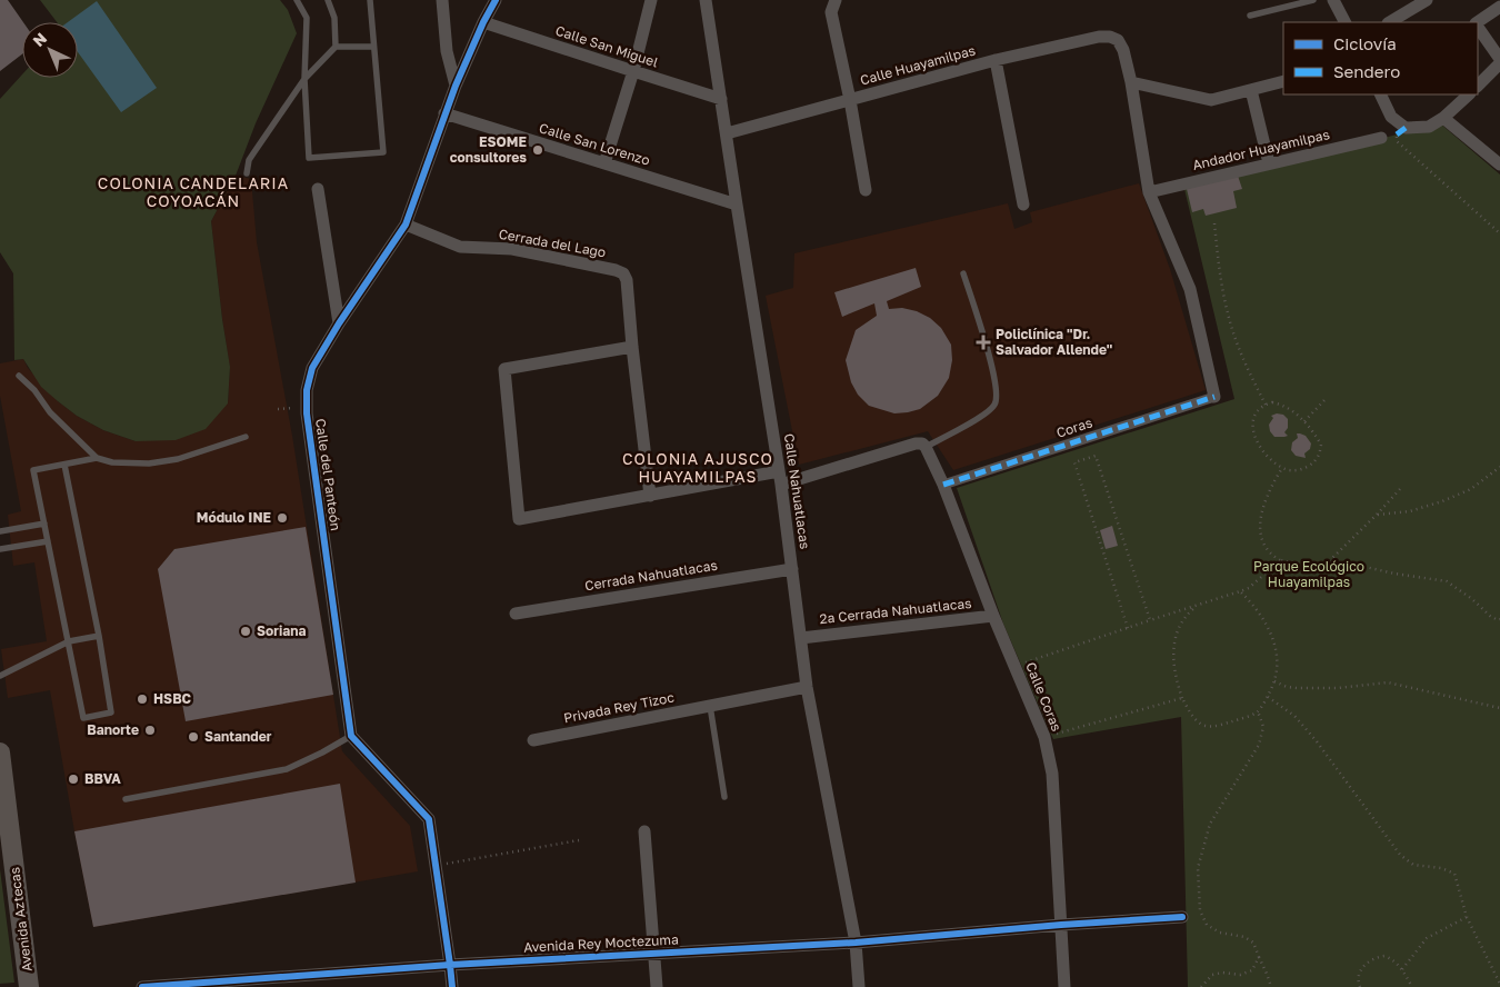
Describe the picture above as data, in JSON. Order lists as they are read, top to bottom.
{
  "streets": {
    "main road": ["Avenida Aztecas"],
    "street": [
      "Calle San Miguel",
      "Calle Huayamilpas",
      "Calle San Lorenzo",
      "Andador Huayamilpas",
      "Cerrada del Lago",
      "Coras",
      "Calle del Panteón",
      "Calle Nahuatlacas",
      "Cerrada Nahuatlacas",
      "2ª Cerrada Nahuatlacas",
      "Calle Coras",
      "Privada Rey Tizoc",
      "Avenida Rey Moctezuma"
    ]
  },
  "crossings": [
    ["Calle San Miguel", "Calle del Panteón"],
    ["Calle San Miguel", "Calle Nahuatlacas"],
    ["Calle Huayamilpas", "Calle Nahuatlacas"],
    ["Calle San Lorenzo", "Calle del Panteón"],
    ["Calle San Lorenzo", "Calle Nahuatlacas"],
    ["Cerrada del Lago", "Calle del Panteón"],
    ["Coras", "Calle Coras"],
    ["Calle Nahuatlacas", "Cerrada Nahuatlacas"],
    ["Calle Nahuatlacas", "2ª Cerrada Nahuatlacas"],
    ["Calle Nahuatlacas", "Privada Rey Tizoc"],
    ["Calle Nahuatlacas", "Avenida Rey Moctezuma"],
    ["2ª Cerrada Nahuatlacas", "Calle Coras"],
    ["Calle Coras", "Avenida Rey Moctezuma"]
  ],
  "districts": ["COLONIA CANDELARIA COYOACÁN", "COLONIA AJUSCO HUAYAMILPAS"],
  "parks": ["Parque Ecológico Huayamilpas"],
  "places": {
    "other": [
      "ESOME consultores",
      "Módulo INE",
      "Soriana",
      "HSBC",
      "Banorte",
      "Santander",
      "BBVA"
    ],
    "health": ["Policlínica \"Dr. Salvador Allende\""]
  },
  "legend": ["Ciclovía", "Sendero"],
  "north": "top left"
}
